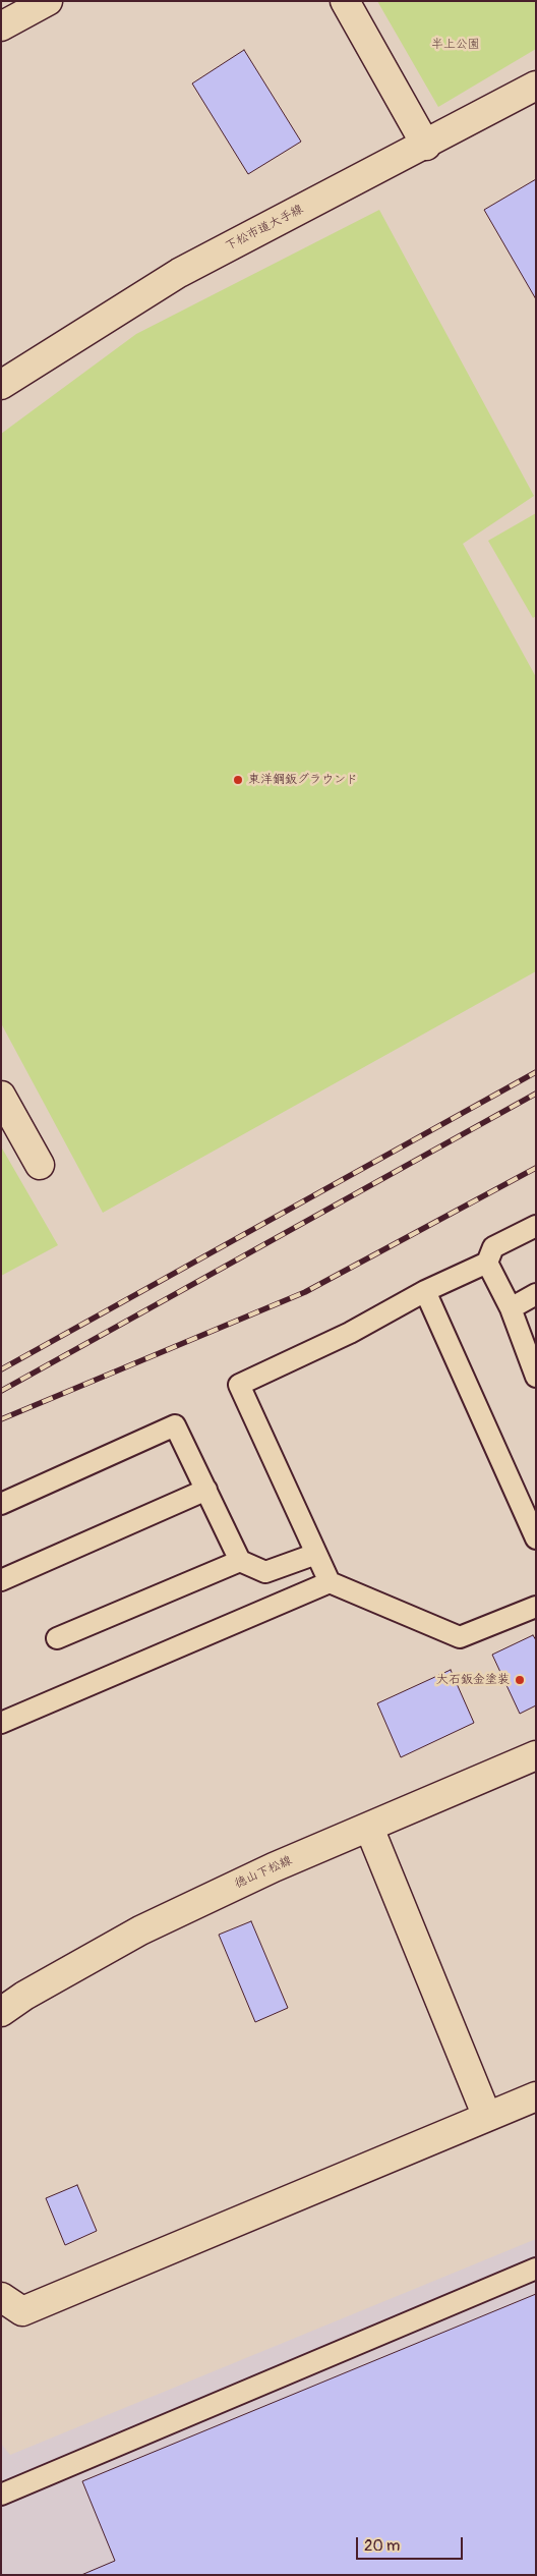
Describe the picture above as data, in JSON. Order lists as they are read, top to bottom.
{
  "streets": {
    "street": ["下松市道大手線", "徳山下松線"]
  },
  "parks": ["半上公園"],
  "places": ["東洋鋼鈑グラウンド", "大石鈑金塗装"],
  "scale_bar": "20 m"
}
